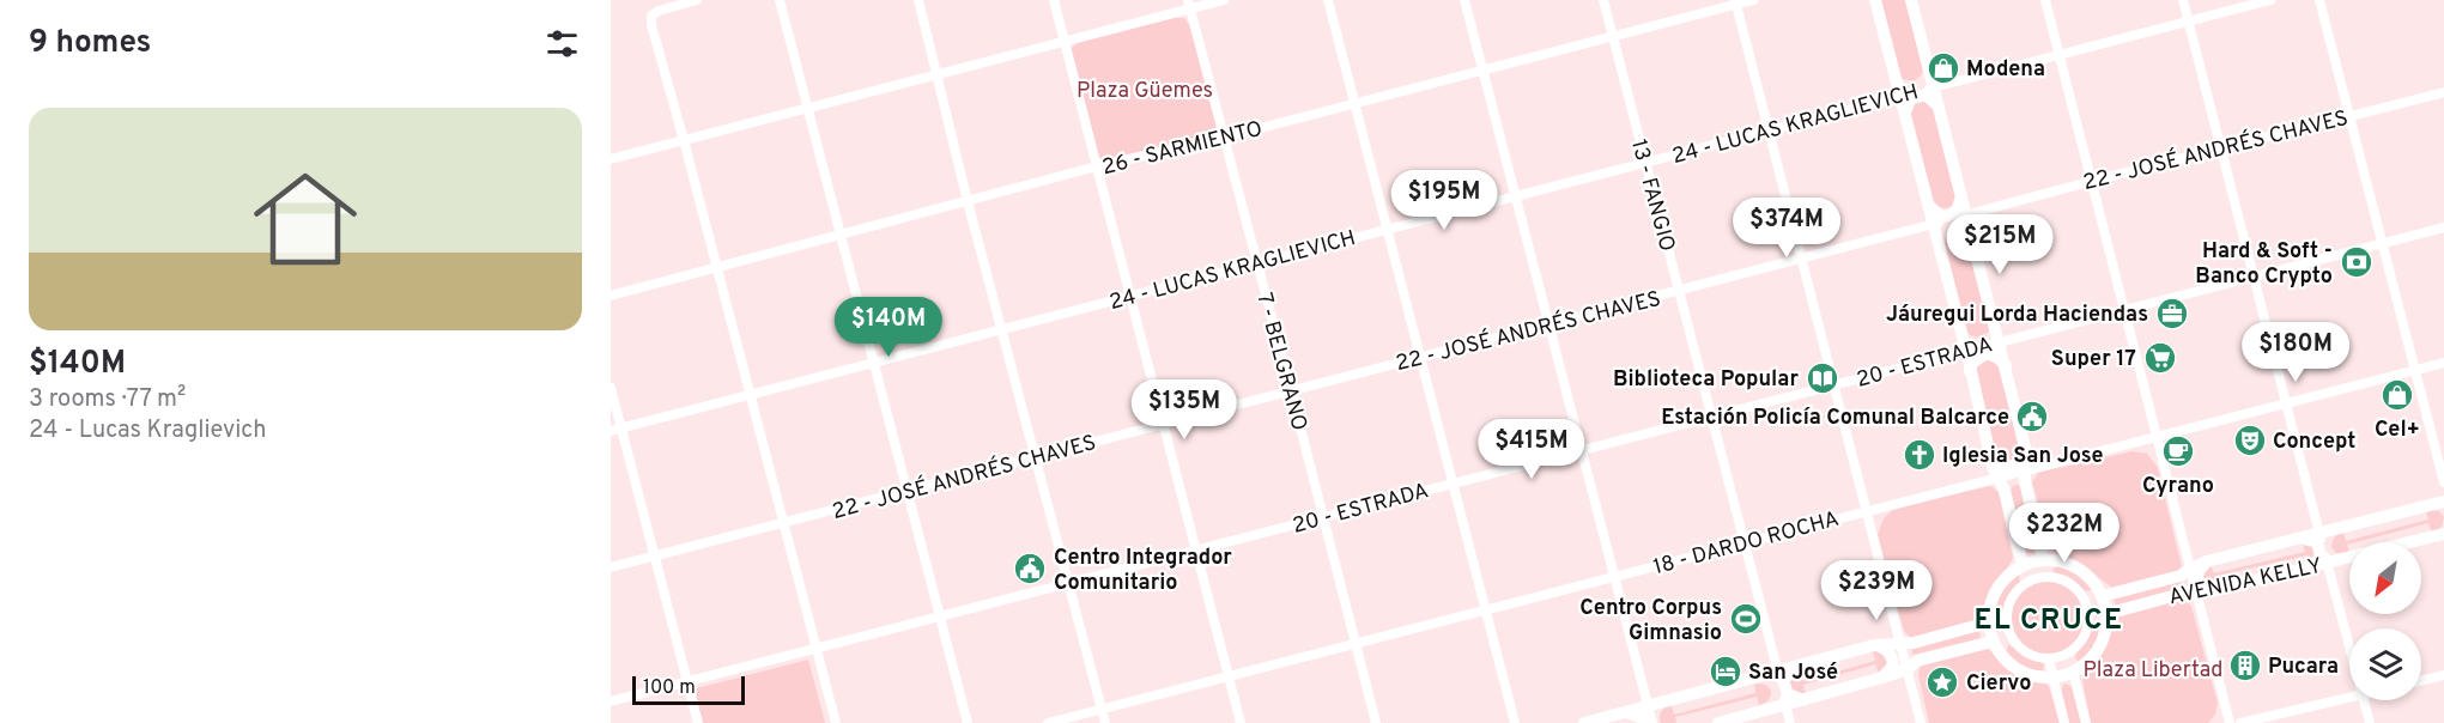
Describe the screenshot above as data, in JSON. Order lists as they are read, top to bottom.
{
  "streets": {
    "main road": ["AVENIDA KELLY"],
    "street": [
      "24 - LUCAS KRAGLIEVICH",
      "26 - SARMIENTO",
      "22 - JOSÉ ANDRÉS CHAVES",
      "13 - FANGIO",
      "7 - BELGRANO",
      "20 - ESTRADA",
      "18 - DARDO ROCHA"
    ]
  },
  "crossings": [
    ["24 - LUCAS KRAGLIEVICH", "13 - FANGIO"],
    ["24 - LUCAS KRAGLIEVICH", "7 - BELGRANO"],
    ["26 - SARMIENTO", "13 - FANGIO"],
    ["26 - SARMIENTO", "7 - BELGRANO"],
    ["22 - JOSÉ ANDRÉS CHAVES", "13 - FANGIO"],
    ["22 - JOSÉ ANDRÉS CHAVES", "7 - BELGRANO"],
    ["13 - FANGIO", "20 - ESTRADA"],
    ["13 - FANGIO", "18 - DARDO ROCHA"],
    ["7 - BELGRANO", "20 - ESTRADA"],
    ["7 - BELGRANO", "18 - DARDO ROCHA"]
  ],
  "districts": ["EL CRUCE"],
  "parks": ["Plaza Güemes", "Plaza Libertad"],
  "places": {
    "shop": ["Modena", "Cel+"],
    "bank": ["Hard & Soft - Banco Crypto"],
    "office": ["Jáuregui Lorda Haciendas"],
    "supermarket": ["Super 17"],
    "library": ["Biblioteca Popular"],
    "public building": ["Estación Policía Comunal Balcarce", "Centro Integrador Comunitario"],
    "theatre": ["Concept"],
    "cafe": ["Cyrano"],
    "church": ["Iglesia San Jose"],
    "sports": ["Centro Corpus Gimnasio"],
    "building": ["Pucara"],
    "hotel": ["San José"],
    "place": ["Ciervo"]
  },
  "scale_bar": "100 m",
  "north": "bottom left",
  "page": {
    "heading": "9 homes",
    "list": [
      {
        "name": "$140M",
        "note": "3 rooms · 77 m² · 24 - Lucas Kraglievich"
      }
    ],
    "price": [
      "$195M",
      "$374M",
      "$215M",
      "$140M",
      "$180M",
      "$135M",
      "$415M",
      "$232M",
      "$239M"
    ],
    "scale": "100 m"
  }
}
